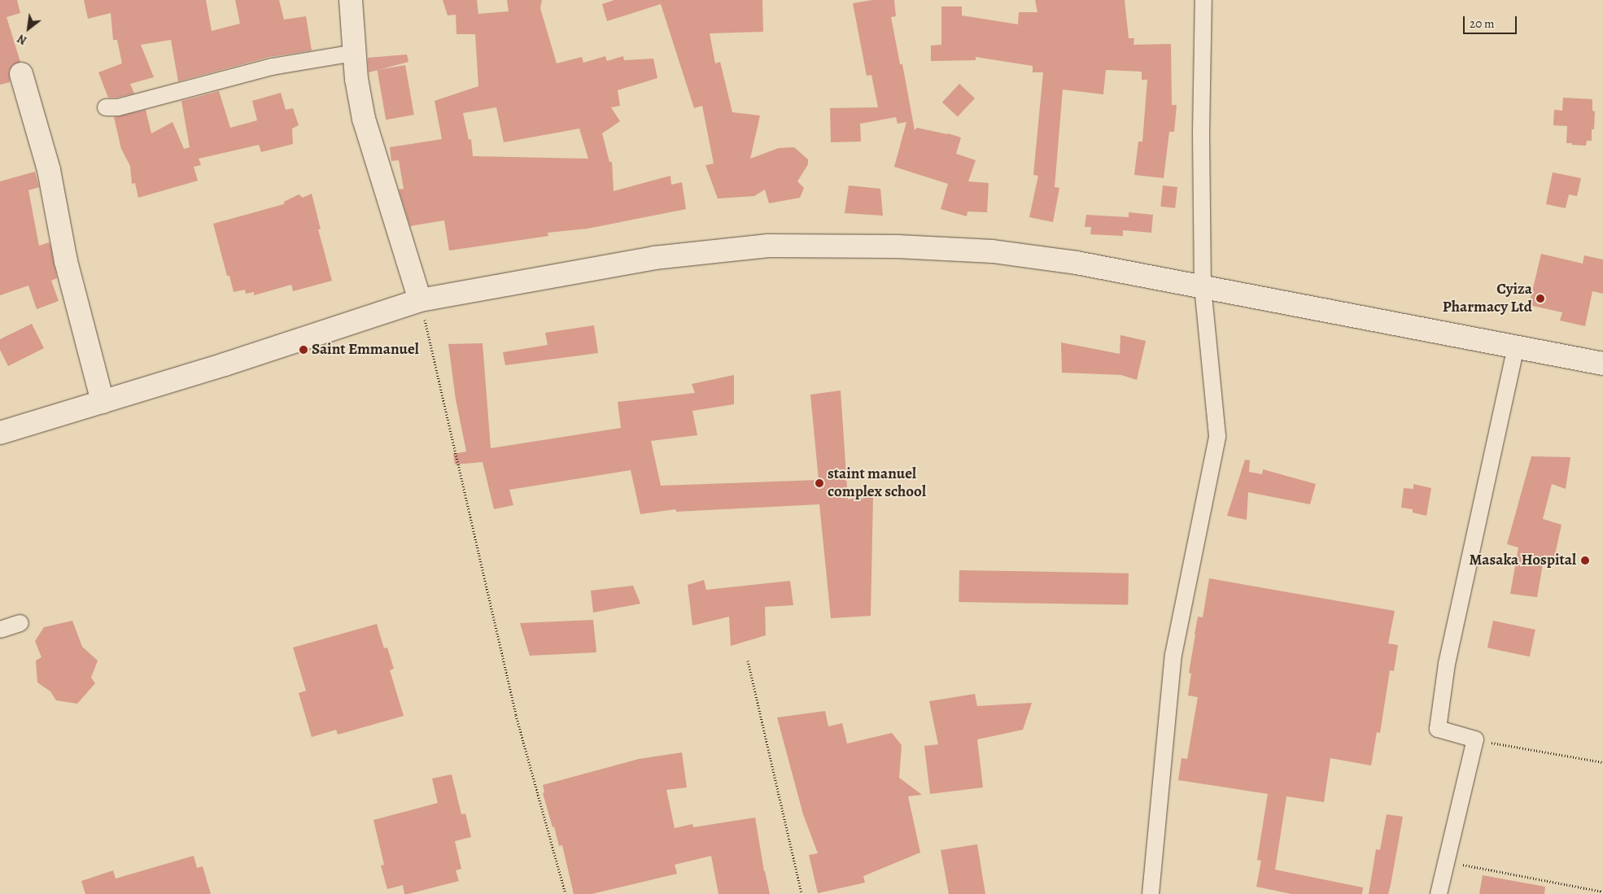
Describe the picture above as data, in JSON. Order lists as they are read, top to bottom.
{
  "places": [
    "Cyiza Pharmacy Ltd",
    "Saint Emmanuel",
    "staint manuel complex school",
    "Masaka Hospital"
  ],
  "scale_bar": "20 m",
  "north": "bottom left"
}
